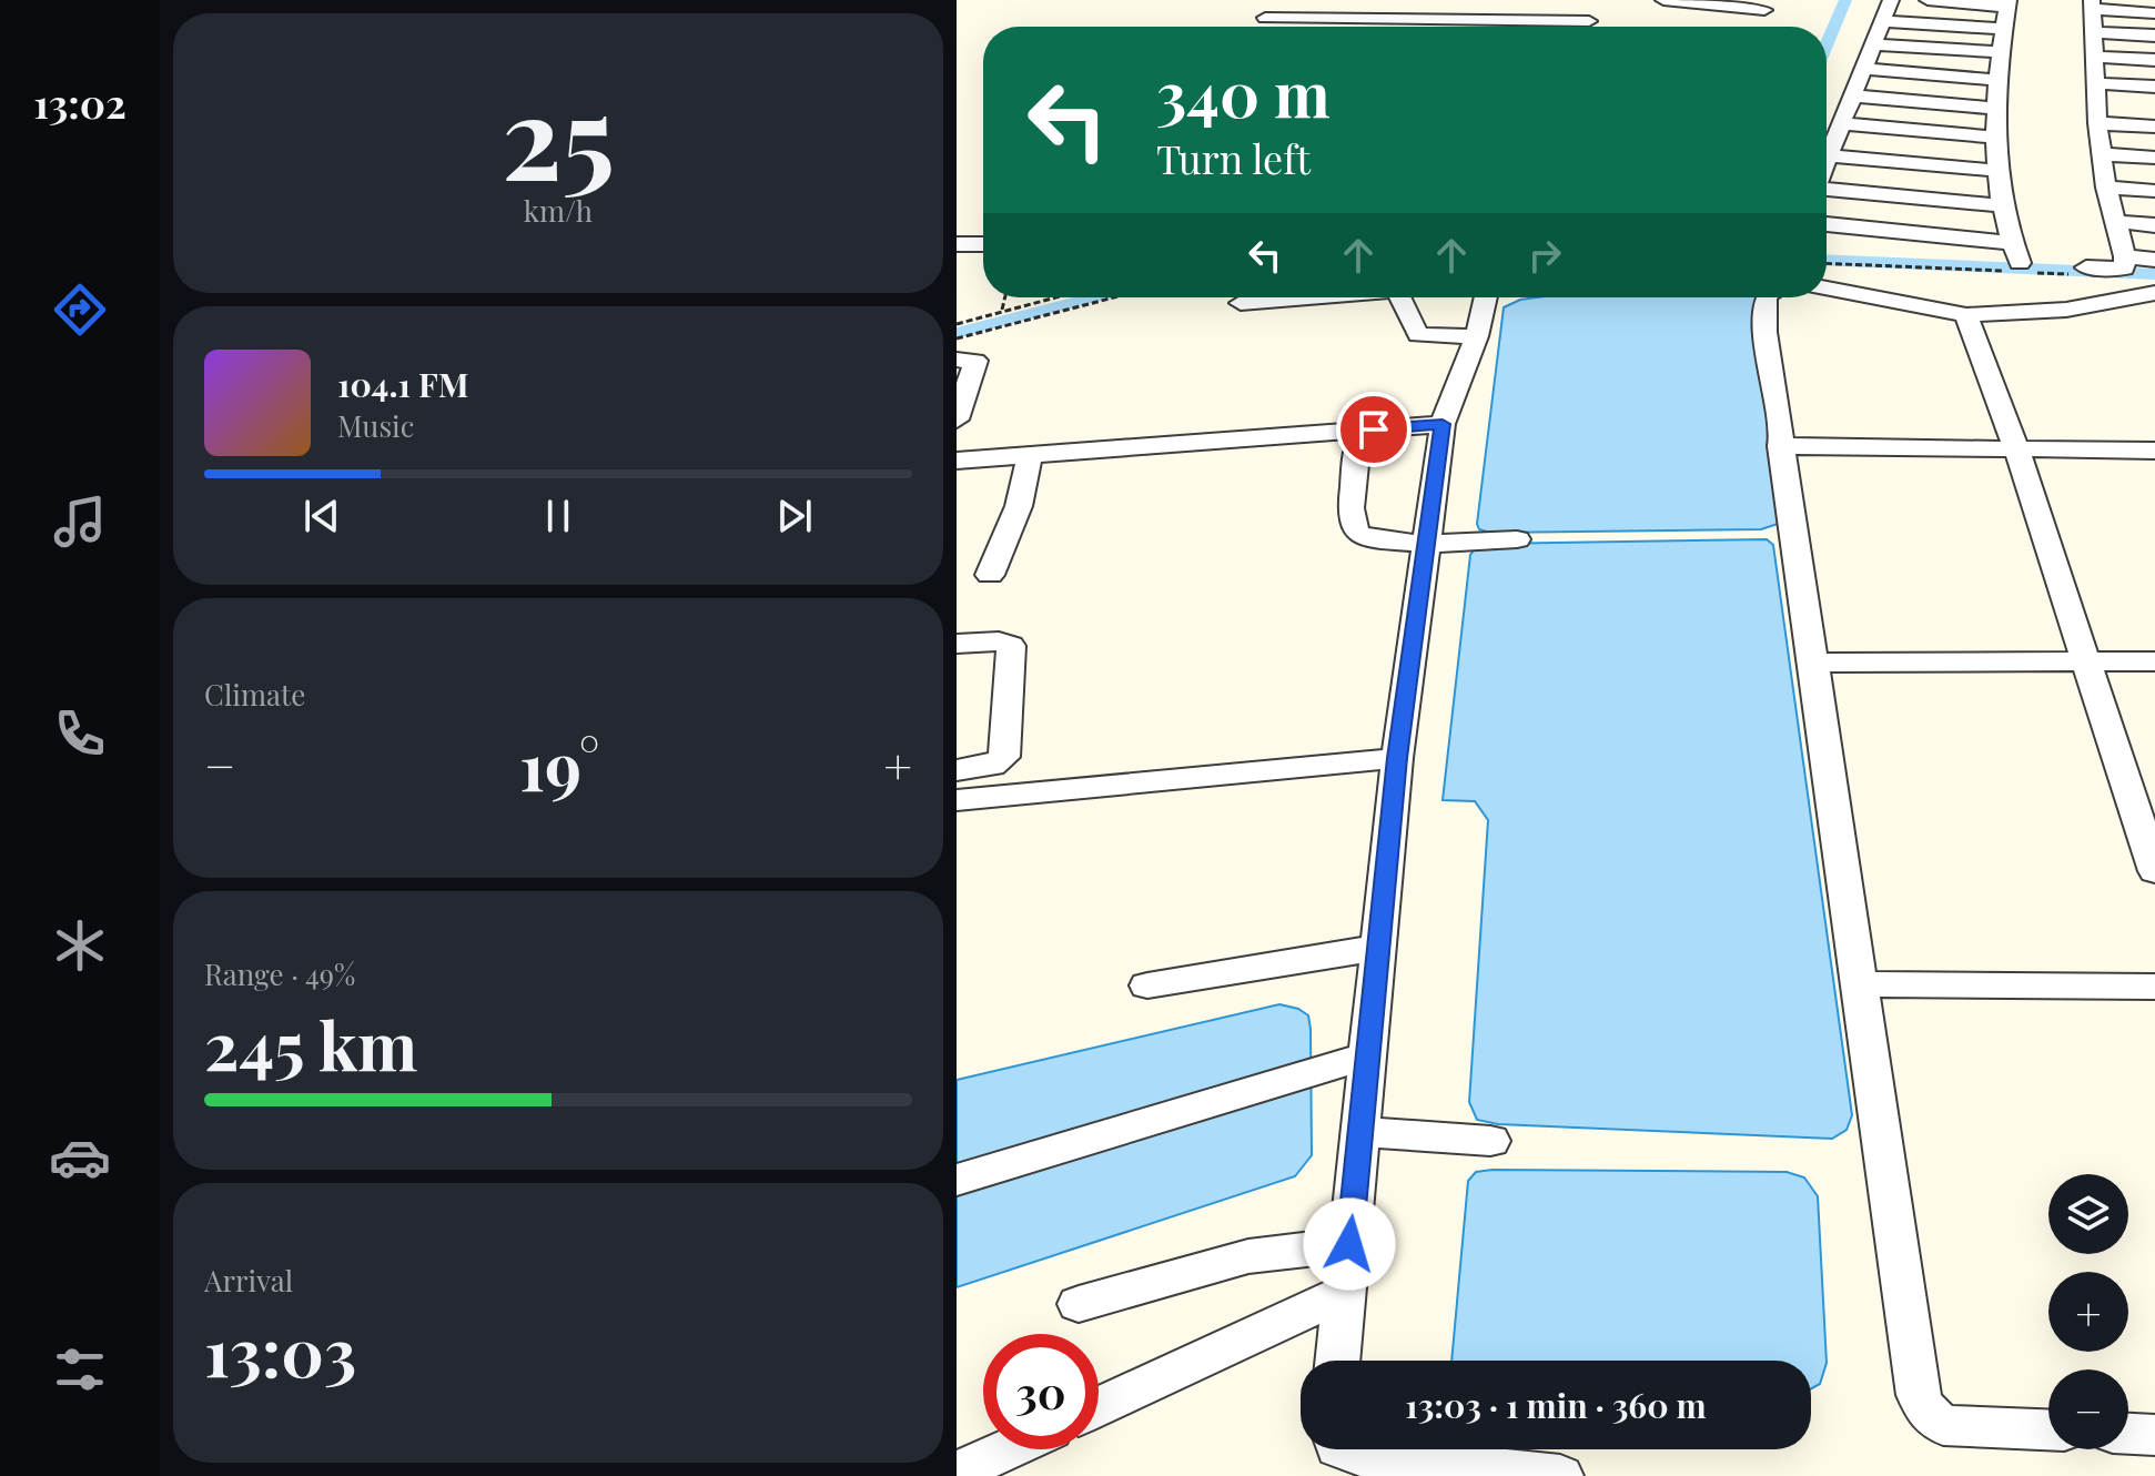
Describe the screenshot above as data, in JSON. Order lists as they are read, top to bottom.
{
  "page": {
    "tabs": "13:02",
    "tile": [
      ["25", "km/h"],
      "Climate",
      ["Range · 49%", "245 km"],
      ["Arrival", "13:03"]
    ],
    "turn": ["340 m", "Turn left"],
    "song": ["104.1 FM", "Music"],
    "heat": ["−", "19°", "+"],
    "map_buttons": ["+", "−"],
    "limit": "30",
    "trip": "13:03 · 1 min · 360 m"
  }
}
